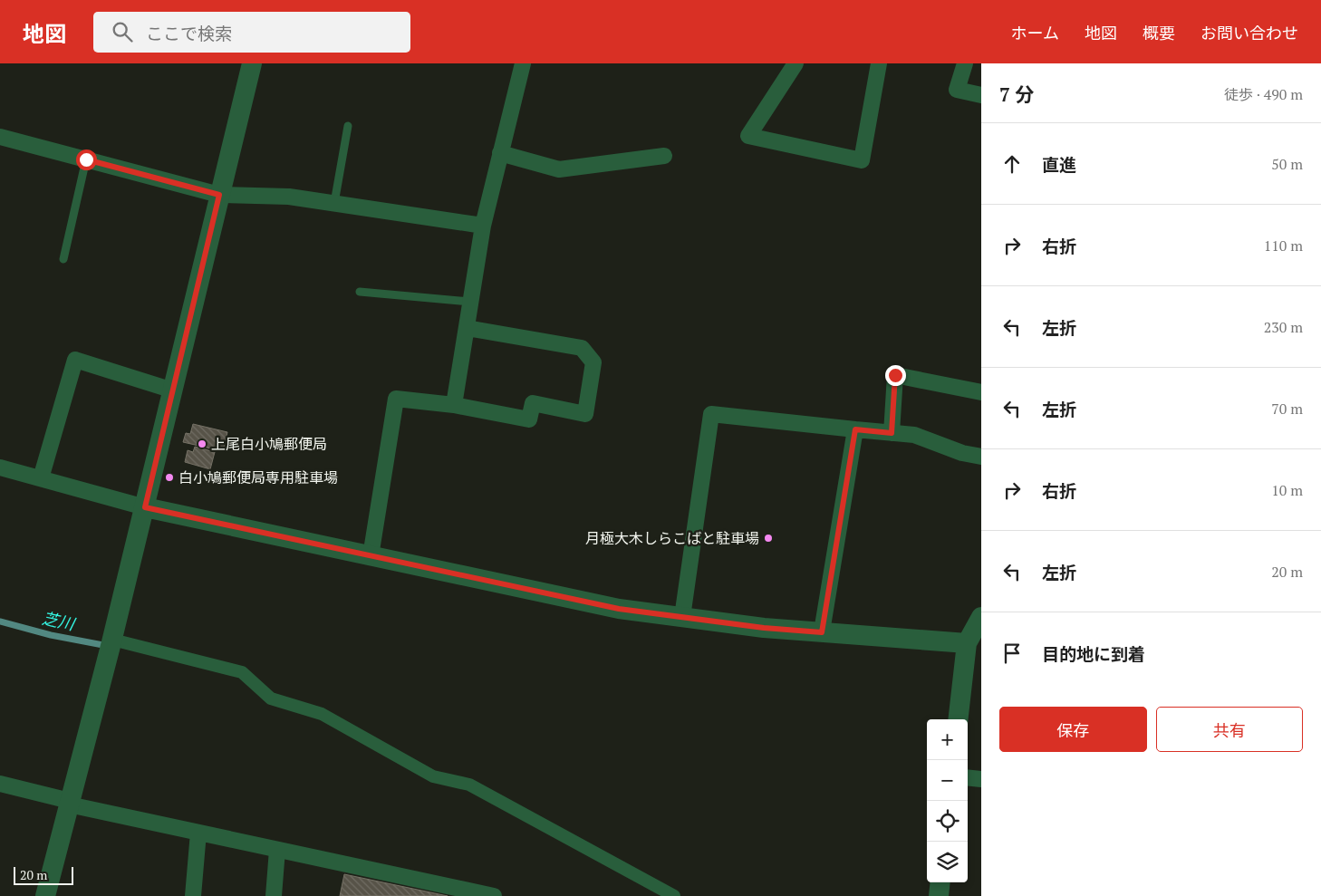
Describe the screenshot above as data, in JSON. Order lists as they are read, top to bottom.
{
  "water": ["芝川"],
  "places": ["上尾白小鳩郵便局", "白小鳩郵便局専用駐車場", "月極大木しらこばと駐車場"],
  "scale_bar": "20 m",
  "page": {
    "header": "地図",
    "search": "ここで検索",
    "nav": [
      "ホーム",
      "地図",
      "概要",
      "お問い合わせ"
    ],
    "heading": ["7 分", "徒歩 · 490 m"],
    "list": [
      ["直進", "50 m"],
      ["右折", "110 m"],
      ["左折", "230 m"],
      ["左折", "70 m"],
      ["右折", "10 m"],
      ["左折", "20 m"],
      "目的地に到着"
    ],
    "buttons": ["保存", "共有"],
    "map_buttons": ["+", "−"],
    "scale": "20 m"
  }
}
